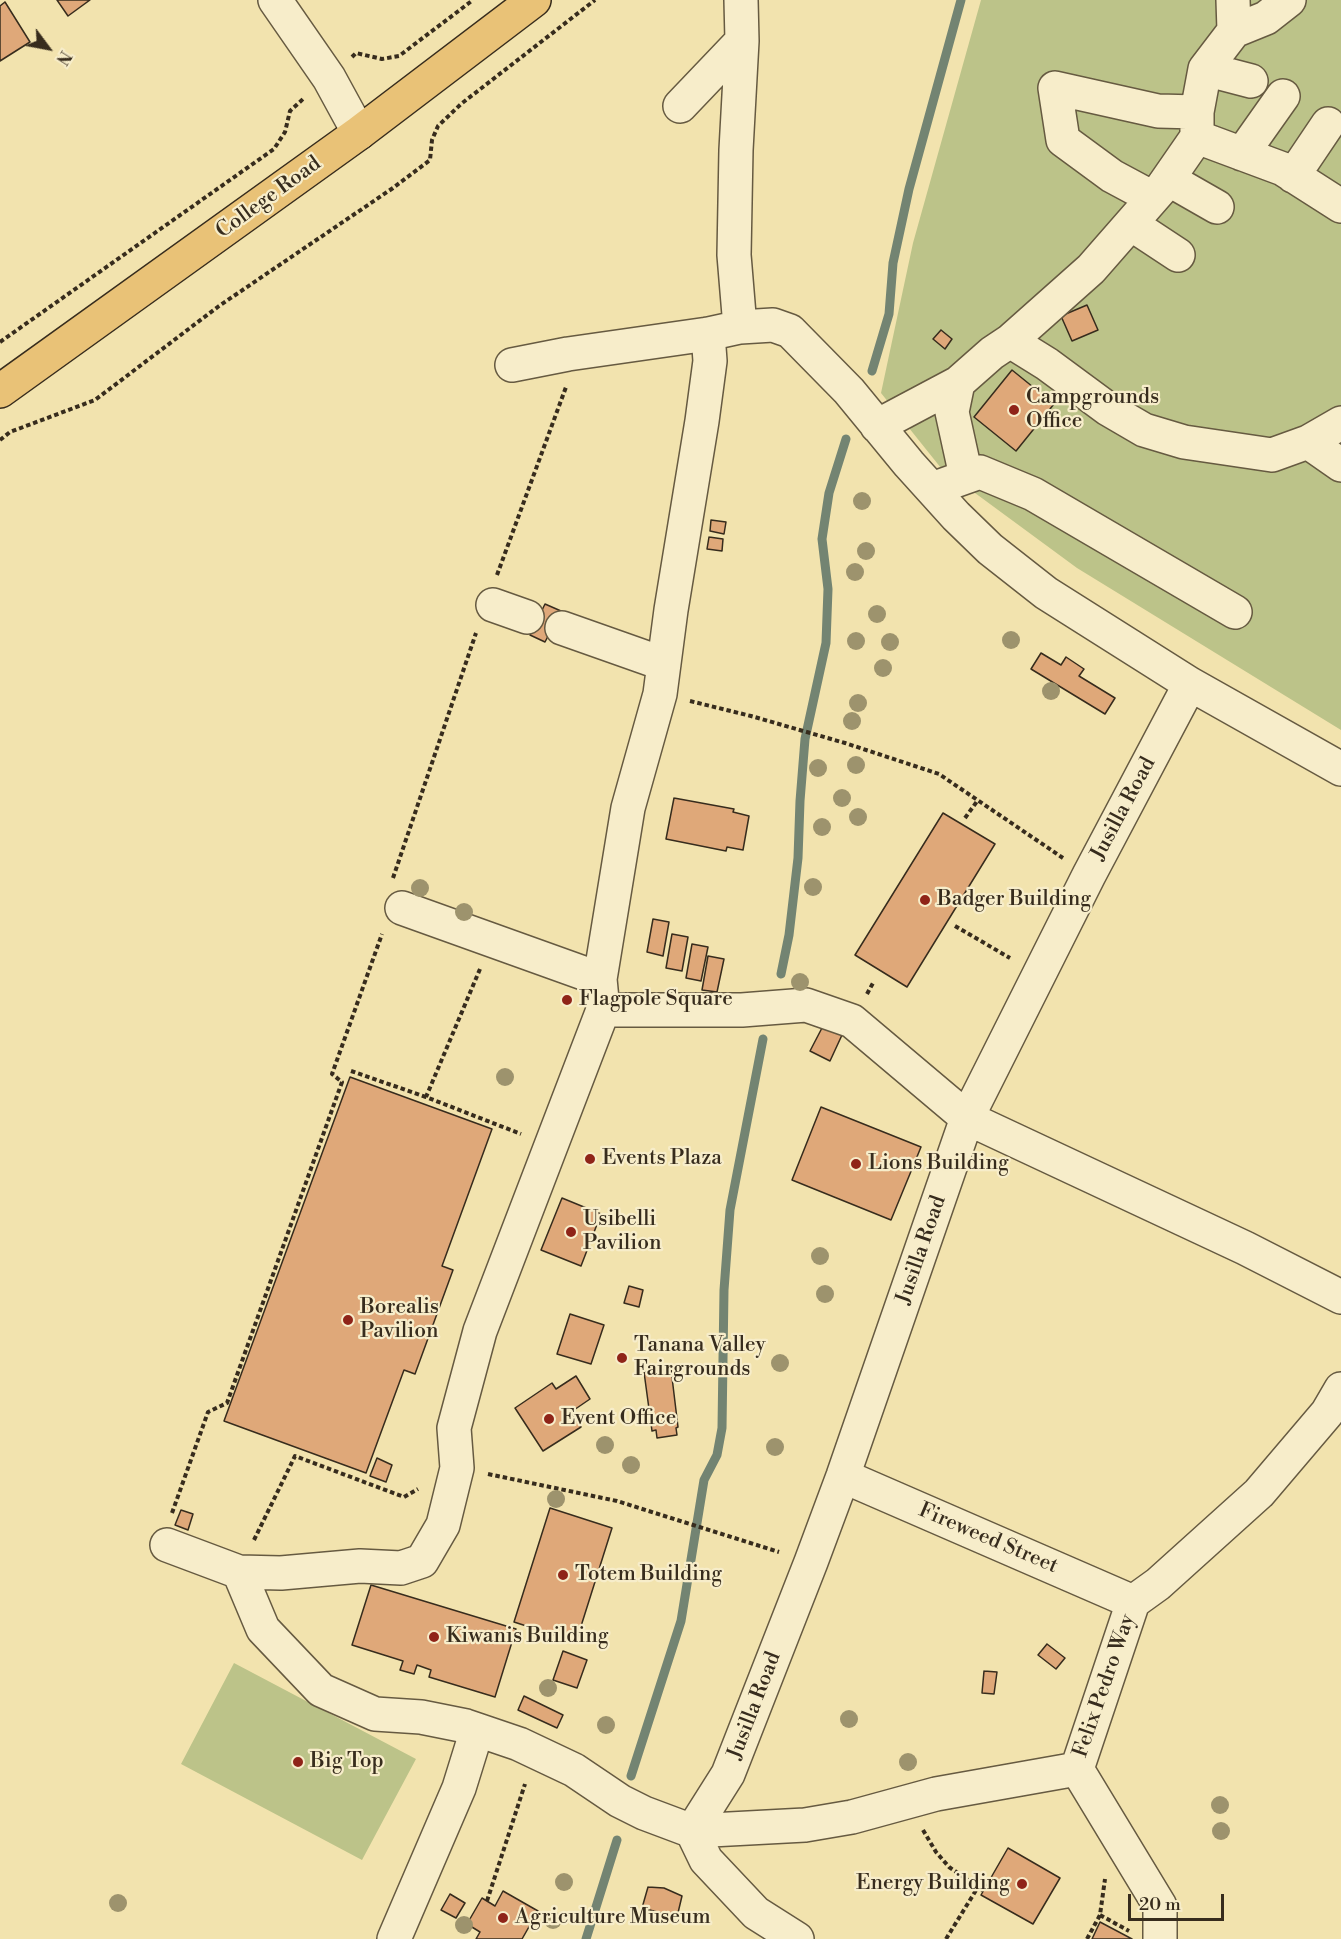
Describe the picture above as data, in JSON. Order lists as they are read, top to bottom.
{
  "streets": {
    "main road": ["College Road"],
    "street": ["Jusilla Road", "Fireweed Street", "Felix Pedro Way"]
  },
  "crossings": [
    ["Jusilla Road", "Fireweed Street"],
    ["Fireweed Street", "Felix Pedro Way"]
  ],
  "places": [
    "Campgrounds Office",
    "Badger Building",
    "Flagpole Square",
    "Events Plaza",
    "Lions Building",
    "Usibelli Pavilion",
    "Borealis Pavilion",
    "Tanana Valley Fairgrounds",
    "Event Office",
    "Totem Building",
    "Kiwanis Building",
    "Big Top",
    "Energy Building",
    "Agriculture Museum"
  ],
  "scale_bar": "20 m",
  "north": "bottom right"
}
